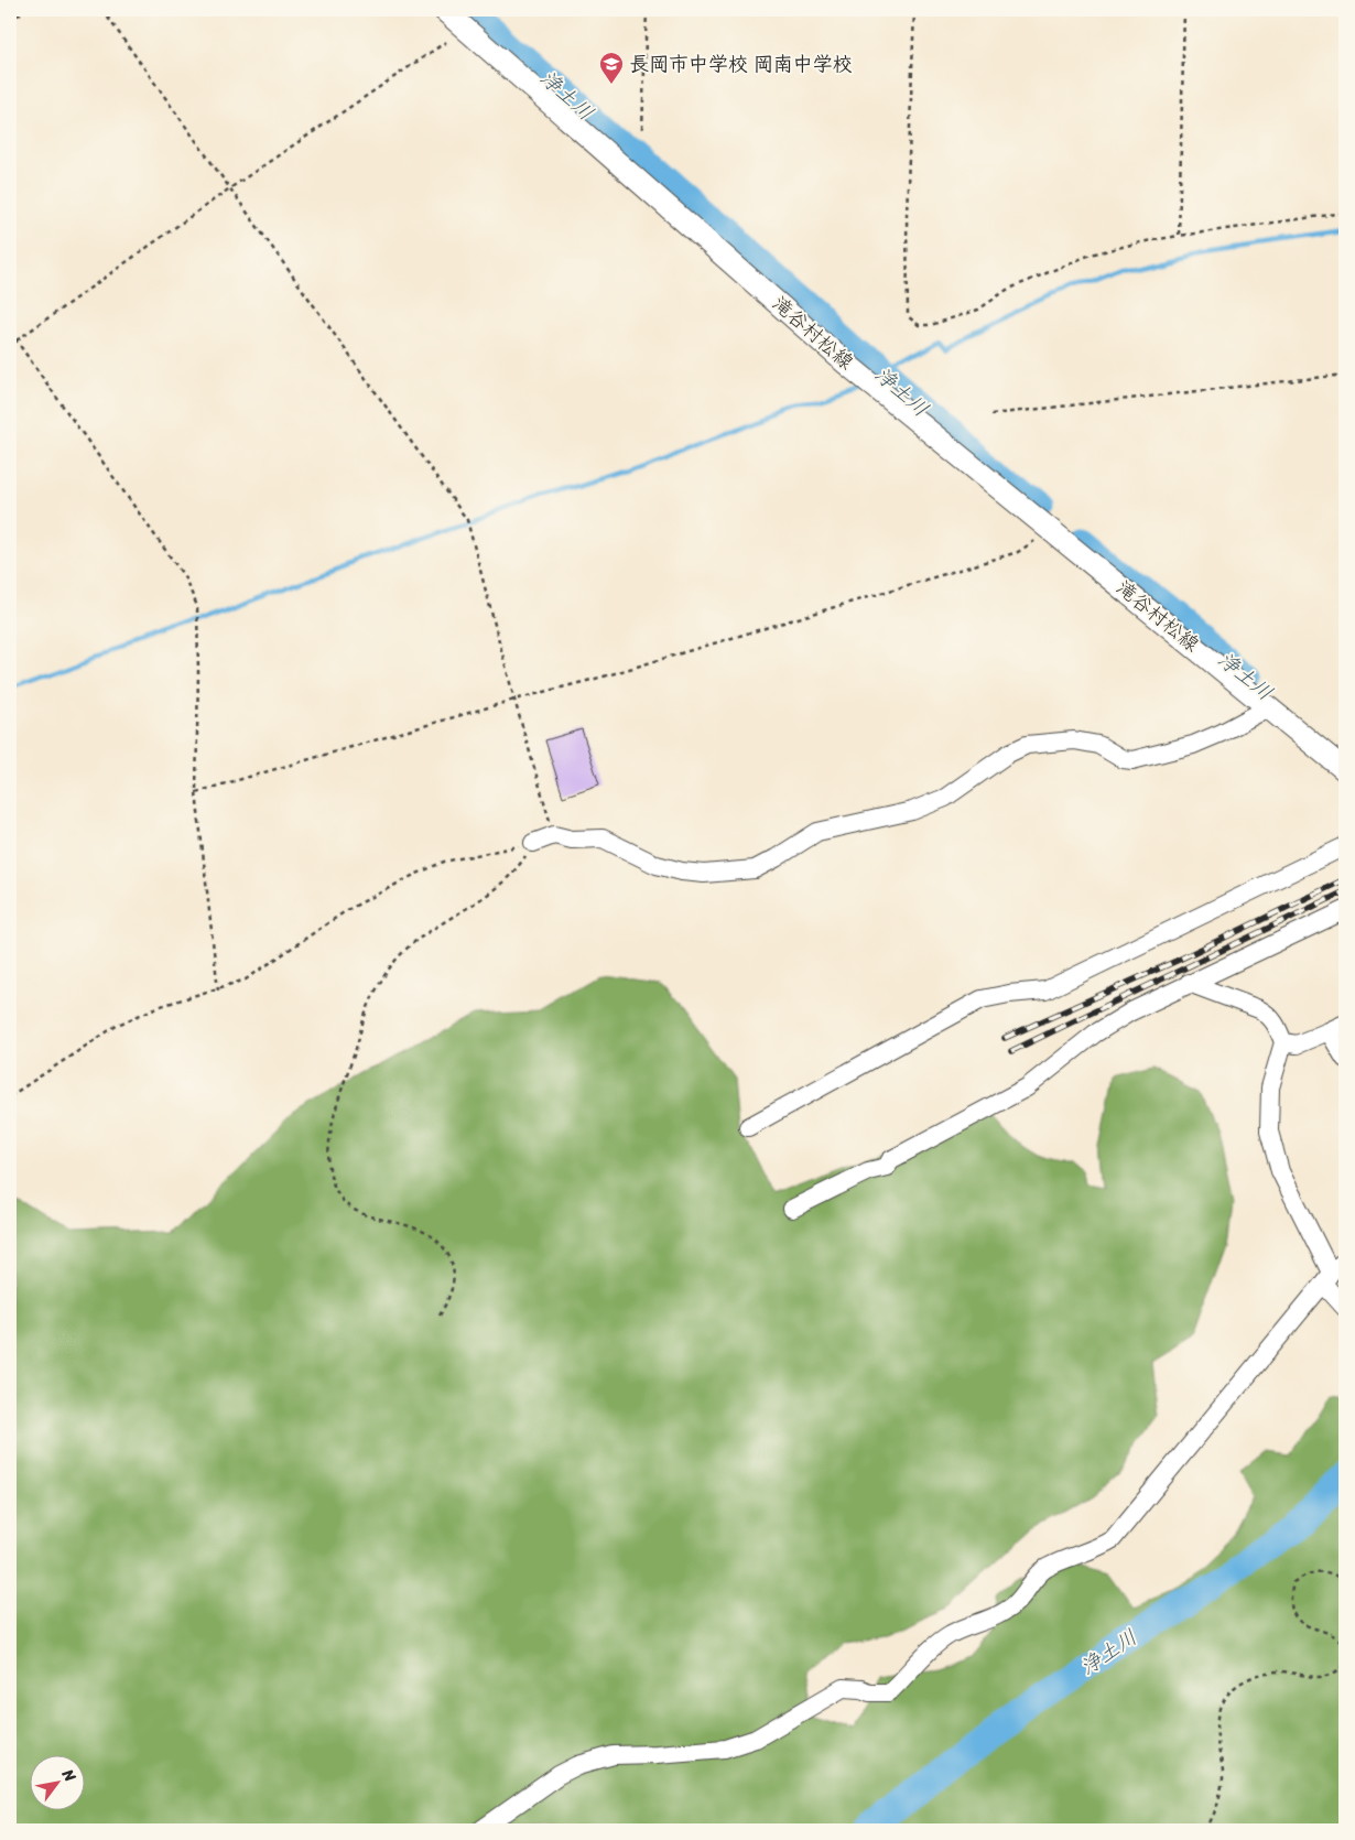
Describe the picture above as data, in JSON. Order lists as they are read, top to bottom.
{
  "streets": {
    "main road": ["滝谷村松線"]
  },
  "water": ["浄土川"],
  "places": {
    "school or university": ["長岡市中学校 岡南中学校"]
  },
  "north": "top right"
}
